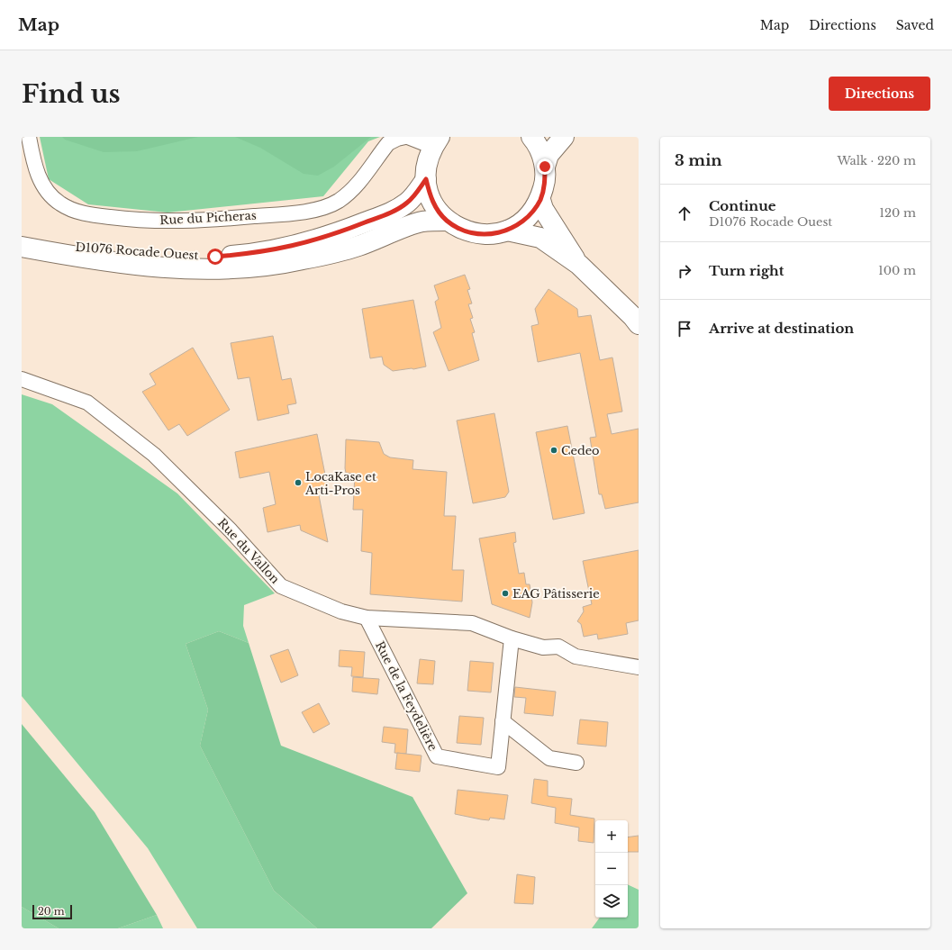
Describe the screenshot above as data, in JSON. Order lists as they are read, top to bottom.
{
  "streets": {
    "main road": ["D1076 Rocade Ouest"],
    "street": ["Rue du Picheras", "Rue du Vallon", "Rue de la Feydelière"]
  },
  "crossings": [
    ["Rue du Vallon", "Rue de la Feydelière"]
  ],
  "places": ["Cedeo", "LocaKase et Arti-Pros", "EAG Pâtisserie"],
  "scale_bar": "20 m",
  "page": {
    "header": "Map",
    "nav": ["Map", "Directions", "Saved"],
    "buttons": "Directions",
    "title": "Find us",
    "heading": ["3 min", "Walk · 220 m"],
    "list": [
      ["Continue", "D1076 Rocade Ouest", "120 m"],
      ["Turn right", "100 m"],
      "Arrive at destination"
    ],
    "map_buttons": ["+", "−"],
    "scale": "20 m"
  }
}
